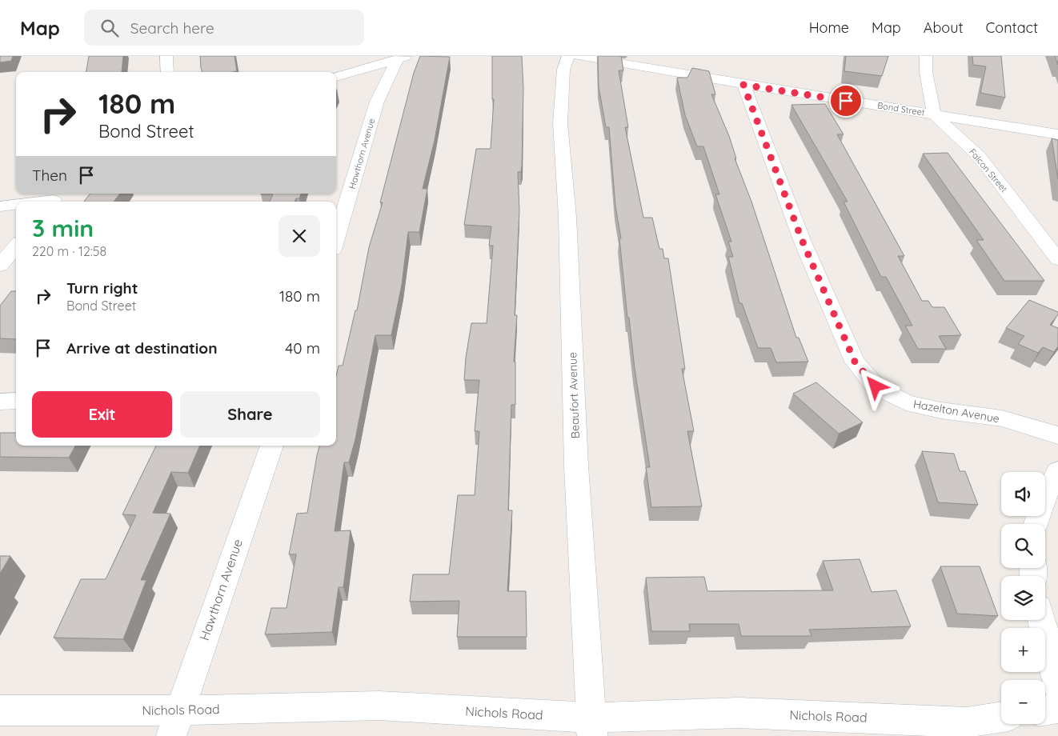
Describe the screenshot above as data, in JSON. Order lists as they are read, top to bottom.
{
  "streets": {
    "street": [
      "Bond Street",
      "Hawthorn Avenue",
      "Falcon Street",
      "Beaufort Avenue",
      "Hazelton Avenue",
      "Nichols Road"
    ]
  },
  "crossings": [
    ["Bond Street", "Falcon Street"],
    ["Bond Street", "Hazelton Avenue"],
    ["Hawthorn Avenue", "Nichols Road"],
    ["Beaufort Avenue", "Nichols Road"]
  ],
  "page": {
    "header": "Map",
    "search": "Search here",
    "nav": [
      "Home",
      "Map",
      "About",
      "Contact"
    ],
    "turn": ["180 m", "Bond Street"],
    "then": "Then",
    "heading": ["3 min", "220 m · 12:58"],
    "list": [
      {
        "name": "Turn right",
        "note": "Bond Street",
        "value": "180 m"
      },
      {
        "name": "Arrive at destination",
        "value": "40 m"
      }
    ],
    "buttons": ["Exit", "Share"],
    "map_buttons": ["+", "−"]
  }
}
